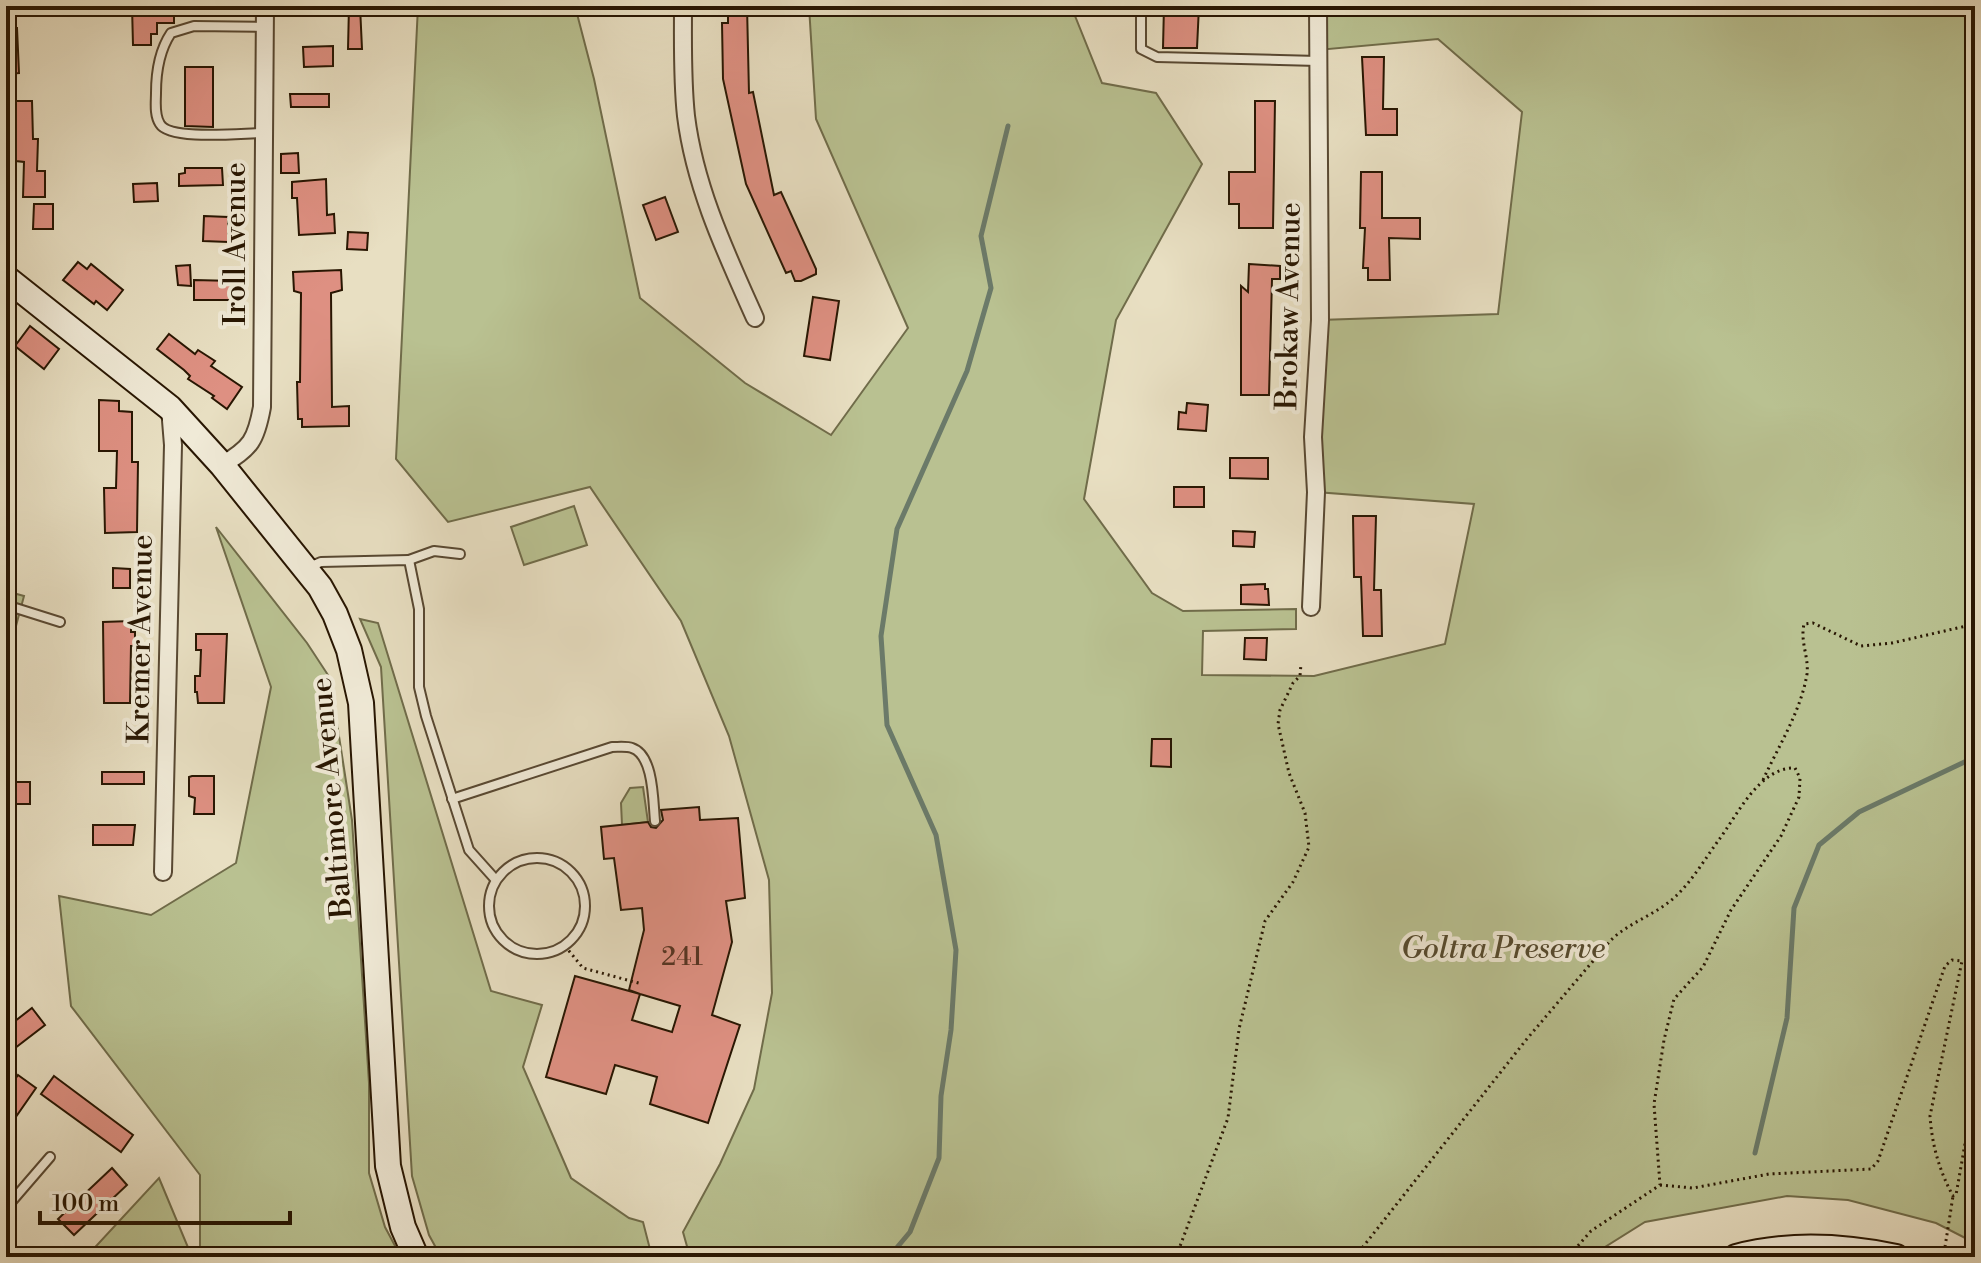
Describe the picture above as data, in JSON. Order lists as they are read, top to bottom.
{
  "streets": {
    "street": [
      "Iroll Avenue",
      "Brokaw Avenue",
      "Kremer Avenue",
      "Baltimore Avenue"
    ]
  },
  "crossings": [
    ["Iroll Avenue", "Baltimore Avenue"],
    ["Kremer Avenue", "Baltimore Avenue"]
  ],
  "parks": ["Goltra Preserve"],
  "house_numbers": ["241"],
  "scale_bar": "100 m"
}
